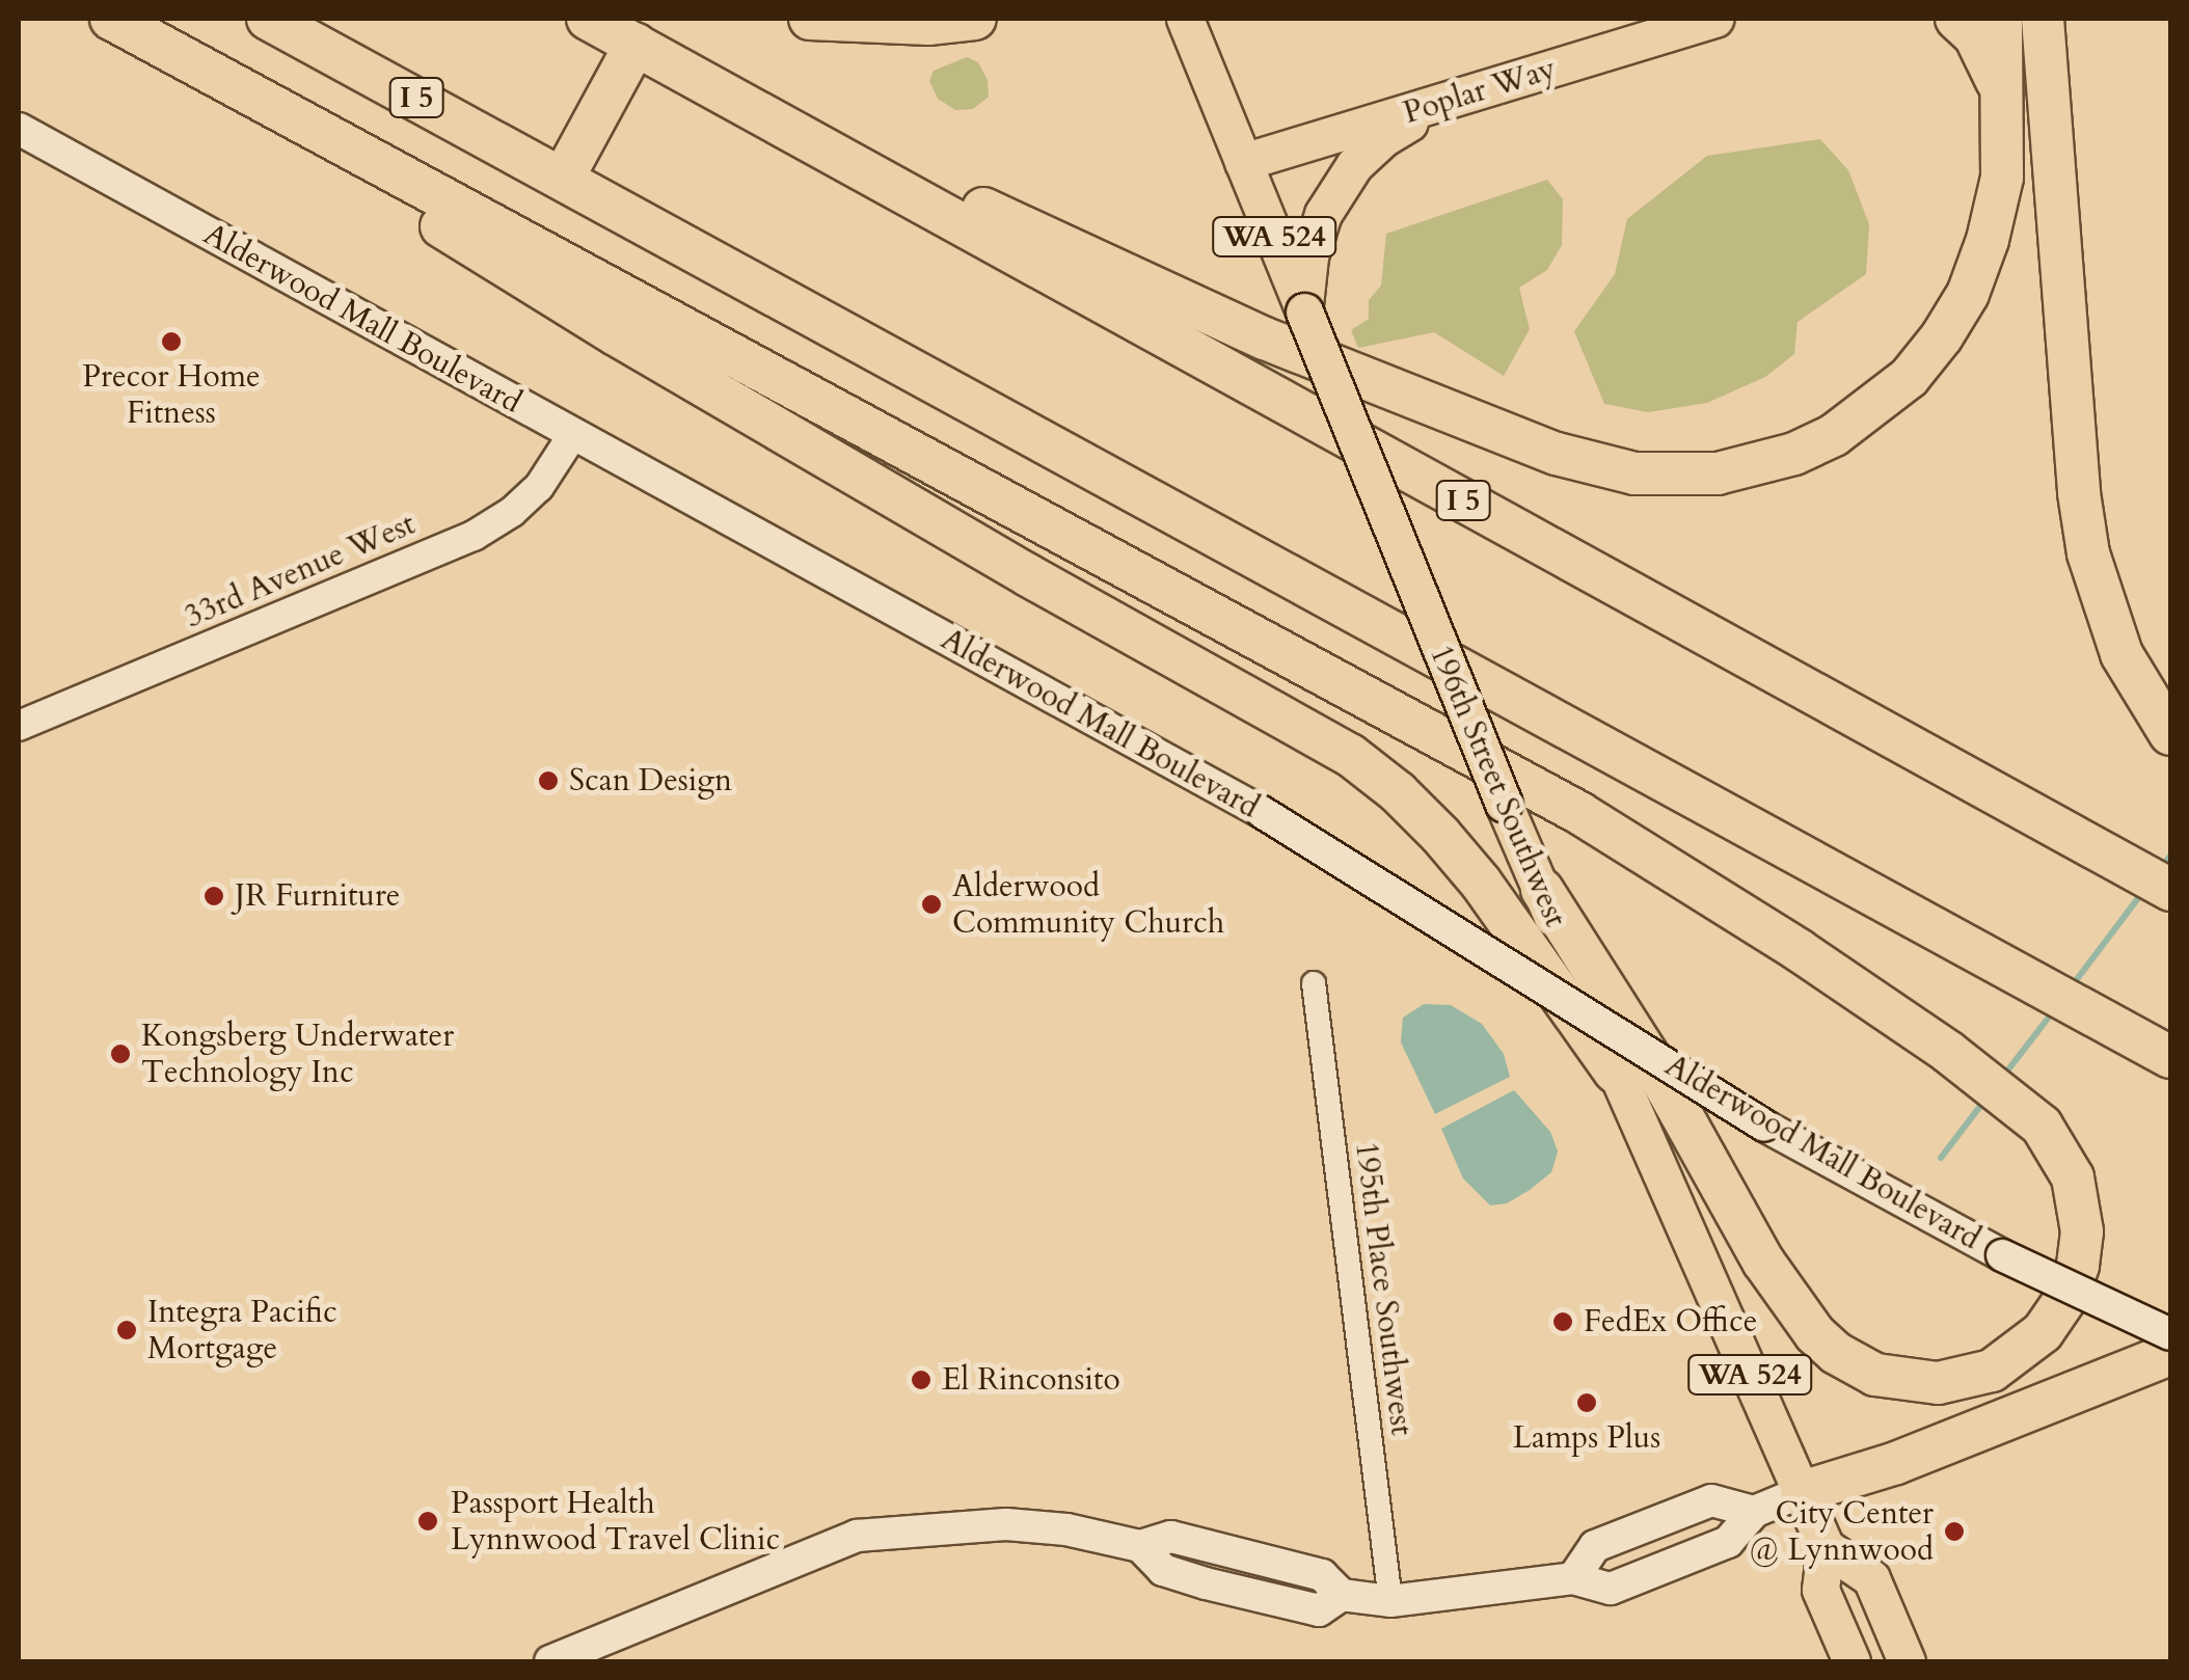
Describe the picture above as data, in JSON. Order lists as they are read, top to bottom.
{
  "streets": {
    "highway": ["I 5"],
    "main road": [
      "Poplar Way",
      "WA 524",
      "Alderwood Mall Boulevard",
      "196th Street Southwest"
    ],
    "street": ["33rd Avenue West", "195th Place Southwest"]
  },
  "crossings": [
    ["Poplar Way", "196th Street Southwest"],
    ["Alderwood Mall Boulevard", "33rd Avenue West"]
  ],
  "places": [
    "Precor Home Fitness",
    "Scan Design",
    "JR Furniture",
    "Alderwood Community Church",
    "Kongsberg Underwater Technology Inc",
    "FedEx Office",
    "Integra Pacific Mortgage",
    "El Rinconsito",
    "Lamps Plus",
    "Passport Health Lynnwood Travel Clinic",
    "City Center @ Lynnwood"
  ]
}
